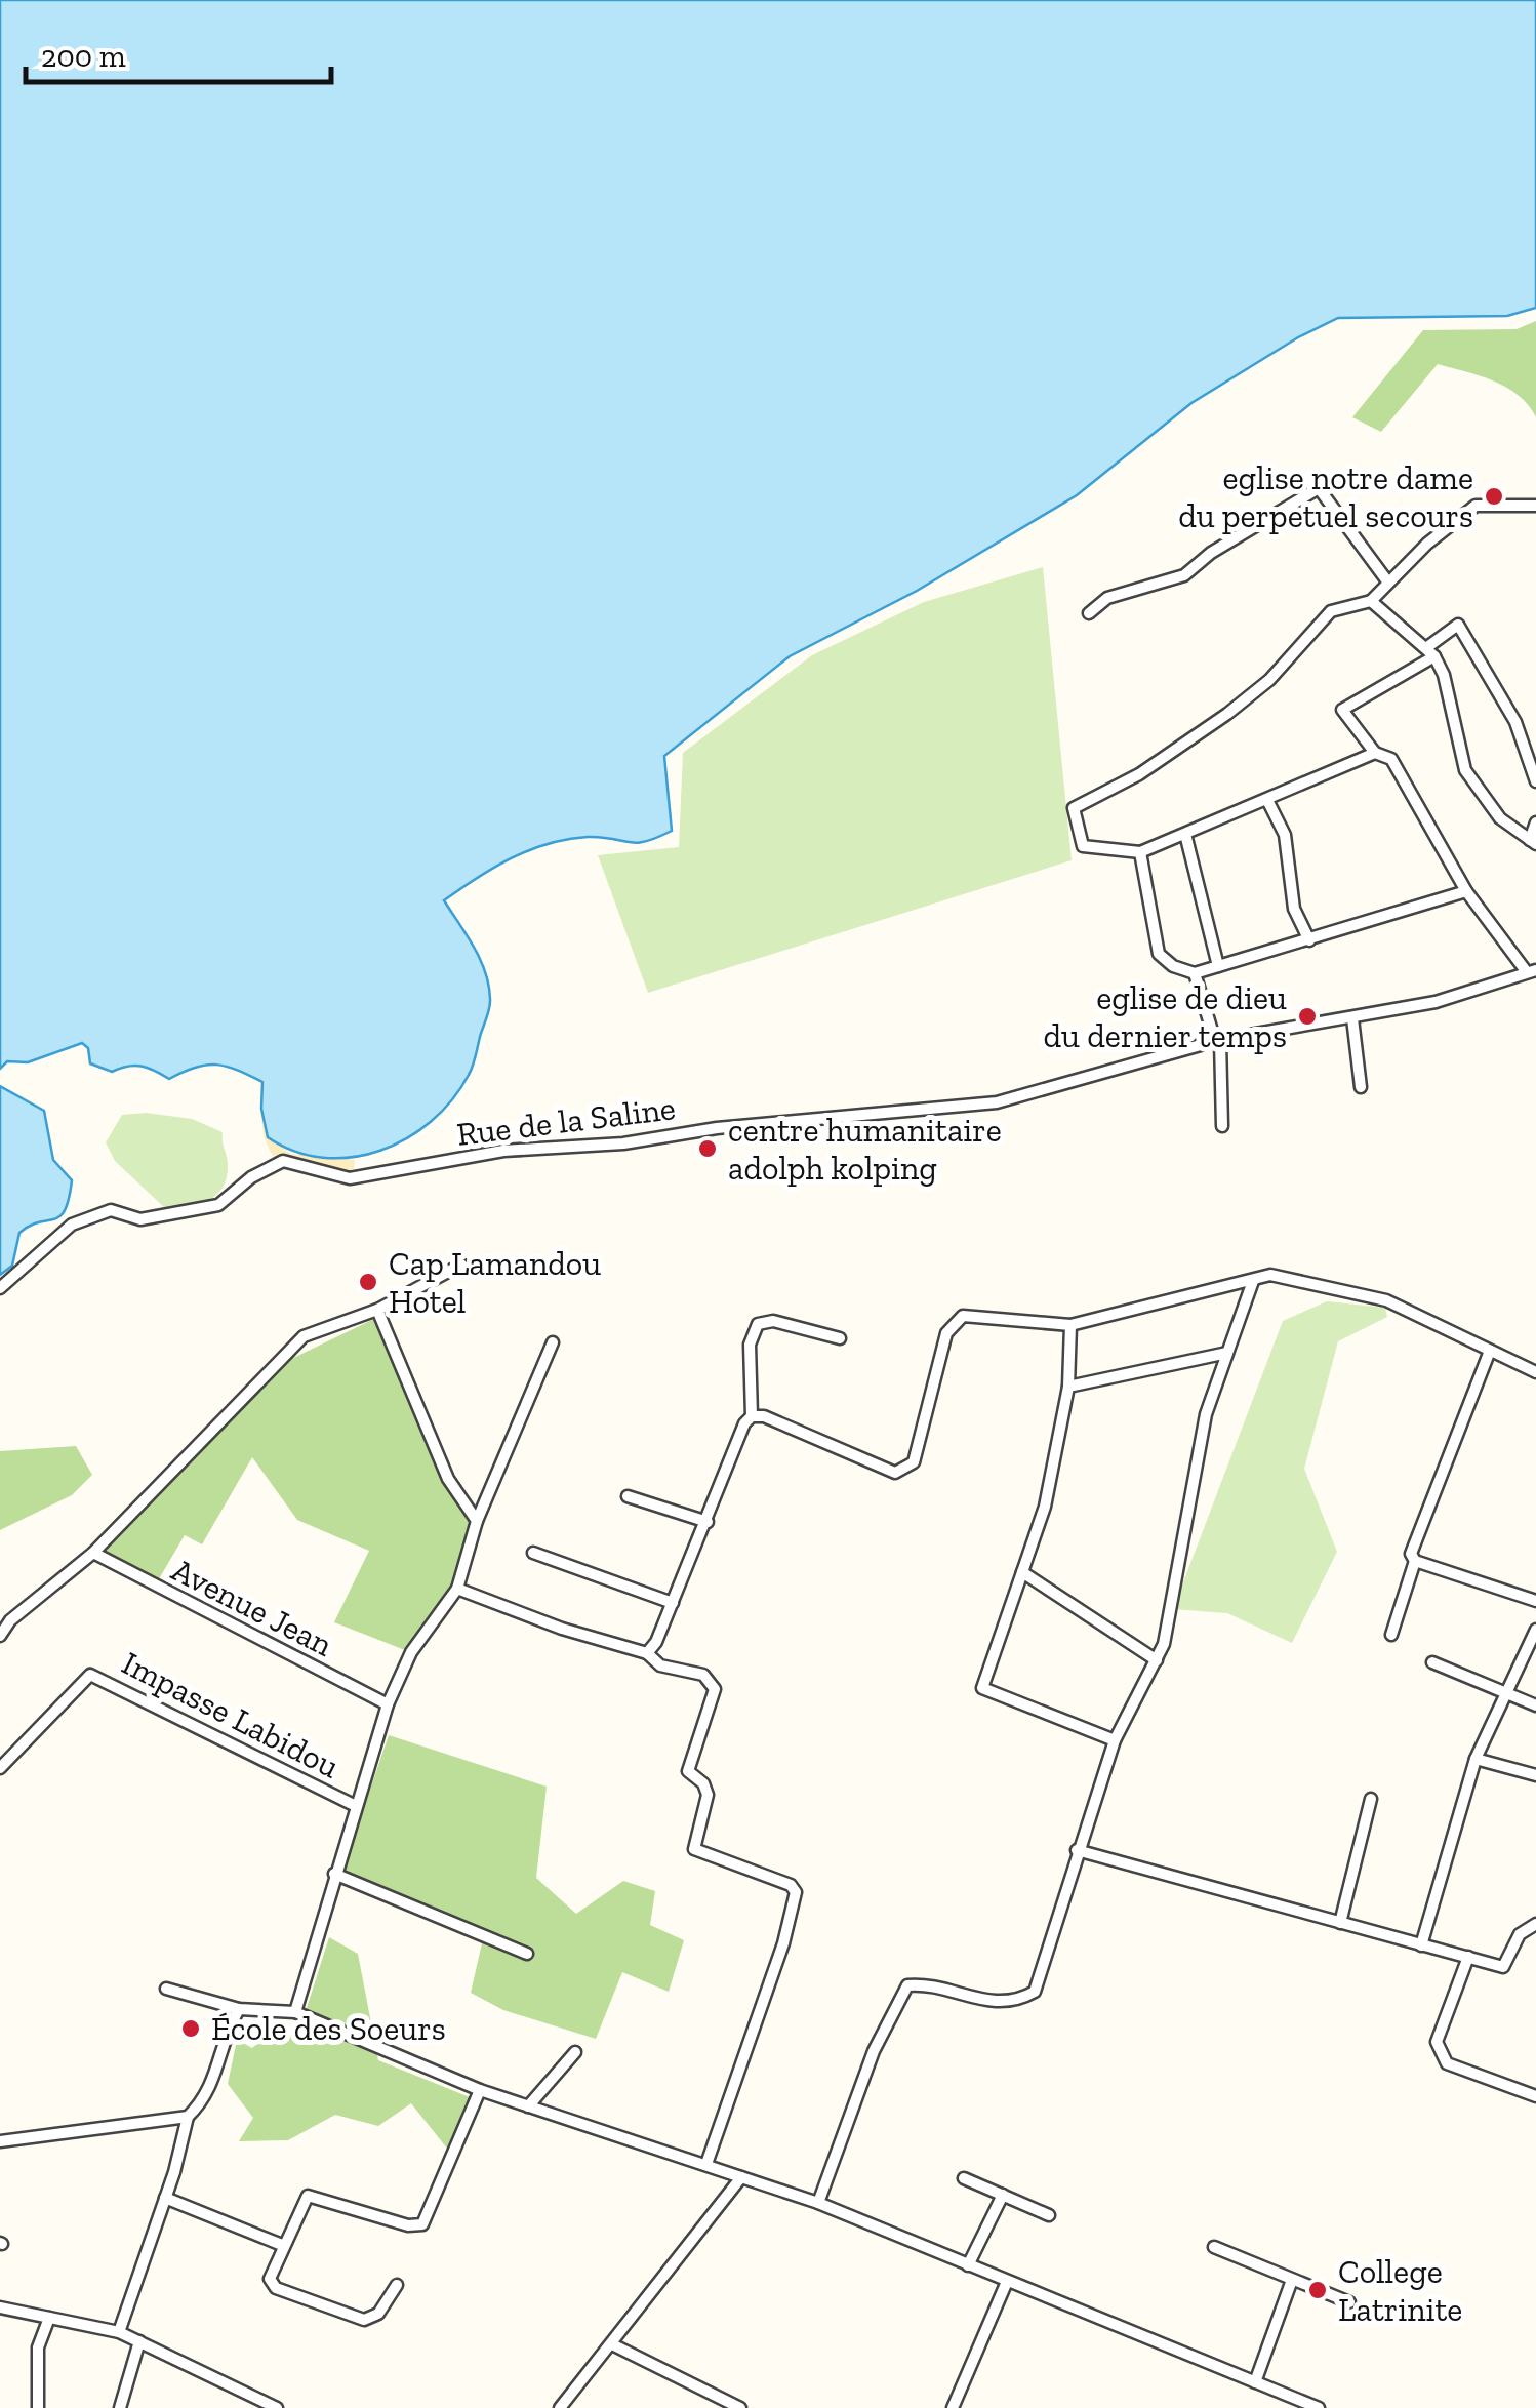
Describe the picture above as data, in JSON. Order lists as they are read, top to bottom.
{
  "streets": {
    "street": ["Rue de la Saline", "Avenue Jean", "Impasse Labidou"]
  },
  "places": [
    "eglise notre dame du perpetuel secours",
    "eglise de dieu du dernier temps",
    "centre humanitaire adolph kolping",
    "Cap Lamandou Hotel",
    "École des Soeurs",
    "College Latrinite"
  ],
  "scale_bar": "200 m"
}
